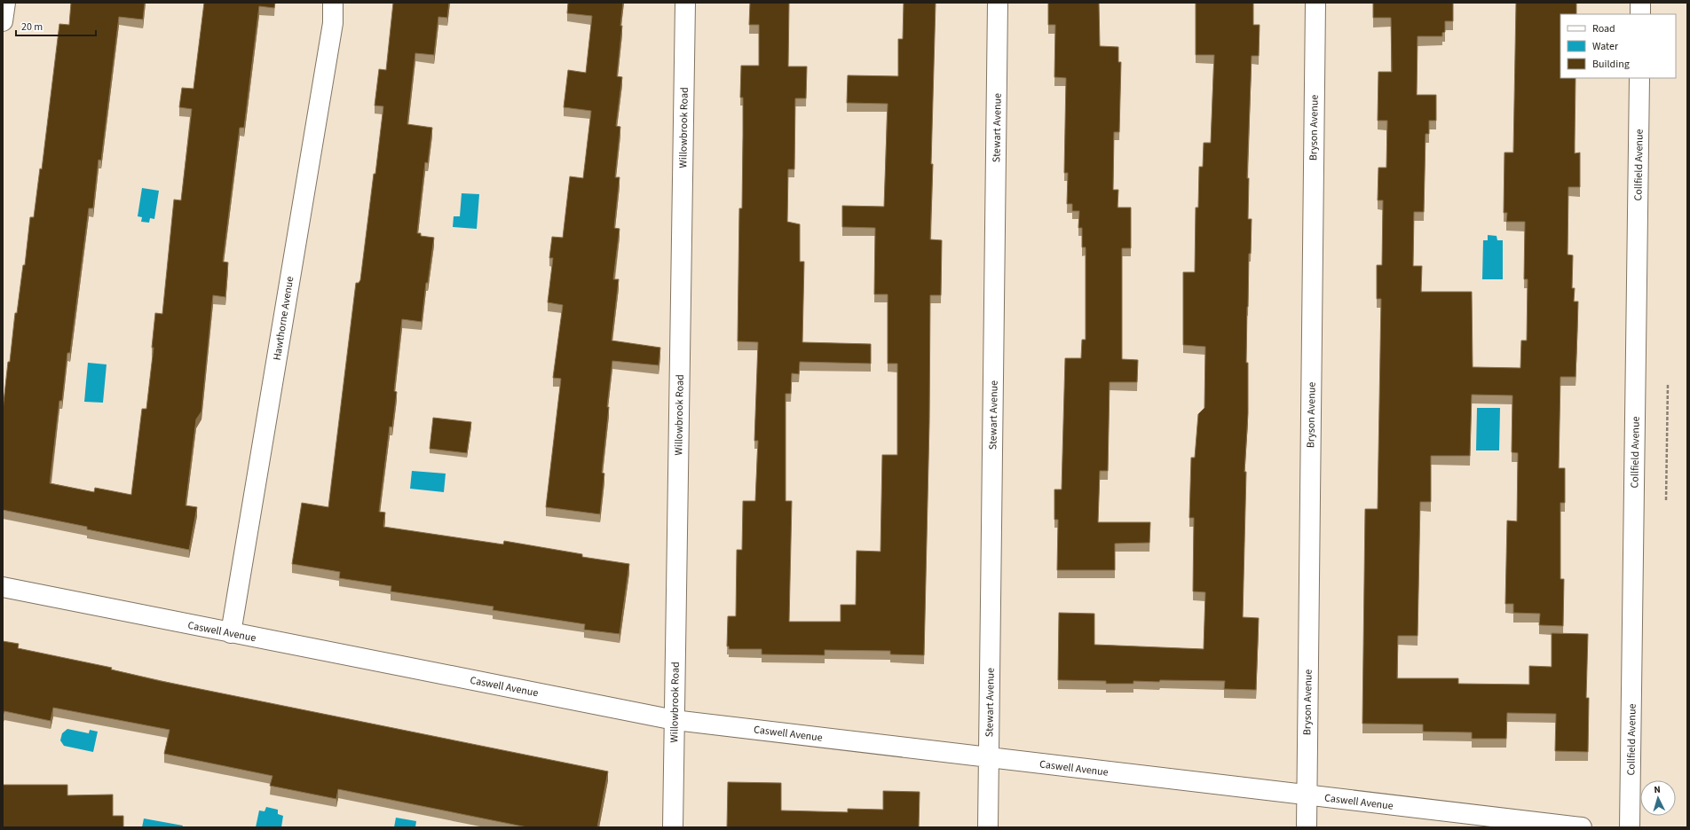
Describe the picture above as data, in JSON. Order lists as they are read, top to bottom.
{
  "streets": {
    "street": [
      "Willowbrook Road",
      "Stewart Avenue",
      "Bryson Avenue",
      "Collfield Avenue",
      "Hawthorne Avenue",
      "Caswell Avenue"
    ]
  },
  "crossings": [
    ["Willowbrook Road", "Caswell Avenue"],
    ["Stewart Avenue", "Caswell Avenue"],
    ["Bryson Avenue", "Caswell Avenue"],
    ["Hawthorne Avenue", "Caswell Avenue"]
  ],
  "legend": ["Road", "Water", "Building"],
  "scale_bar": "20 m",
  "north": "top"
}
